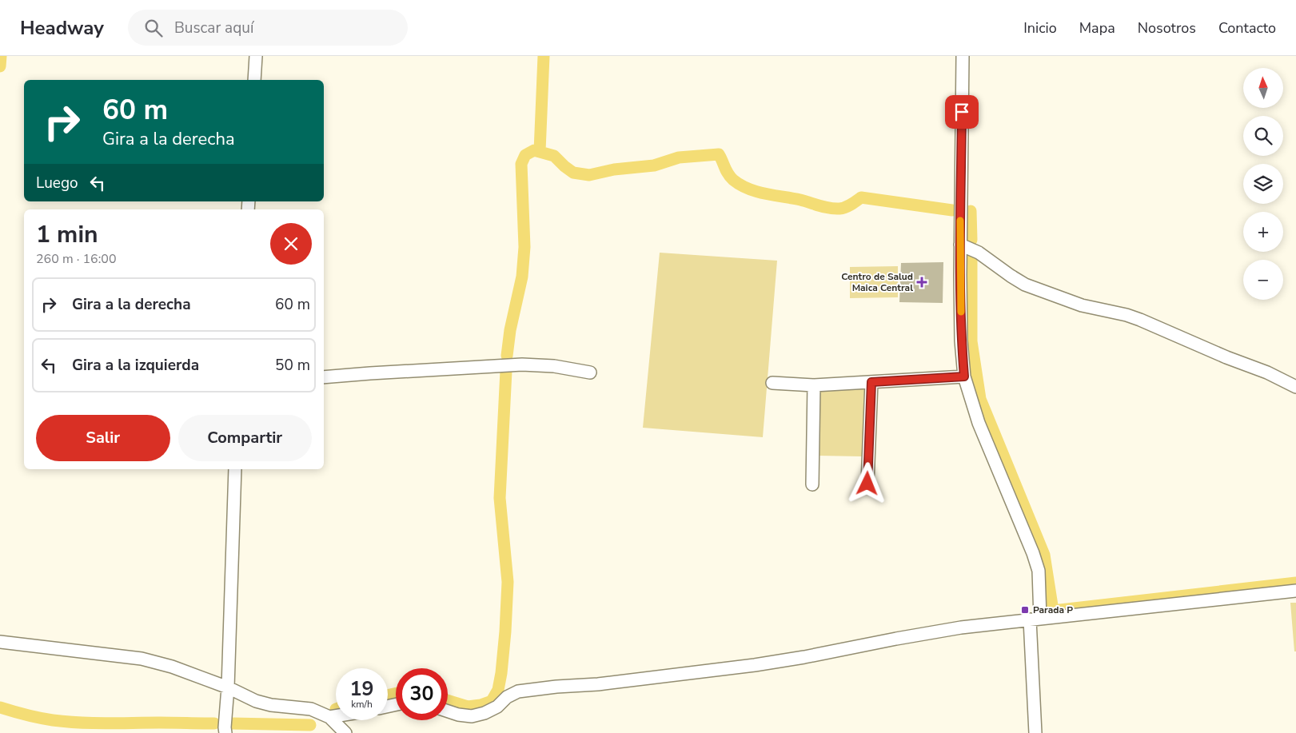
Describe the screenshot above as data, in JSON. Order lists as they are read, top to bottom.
{
  "places": {
    "health": ["Centro de Salud Maica Central"],
    "transit": ["Parada P"]
  },
  "north": "top",
  "page": {
    "header": "Headway",
    "search": "Buscar aquí",
    "nav": [
      "Inicio",
      "Mapa",
      "Nosotros",
      "Contacto"
    ],
    "map_buttons": ["+", "−"],
    "turn": ["60 m", "Gira a la derecha"],
    "then": "Luego",
    "heading": ["1 min", "260 m · 16:00"],
    "list": [
      {
        "name": "Gira a la derecha",
        "value": "60 m"
      },
      {
        "name": "Gira a la izquierda",
        "value": "50 m"
      }
    ],
    "buttons": ["Salir", "Compartir"],
    "speed": "19 km/h",
    "limit": "30"
  }
}
